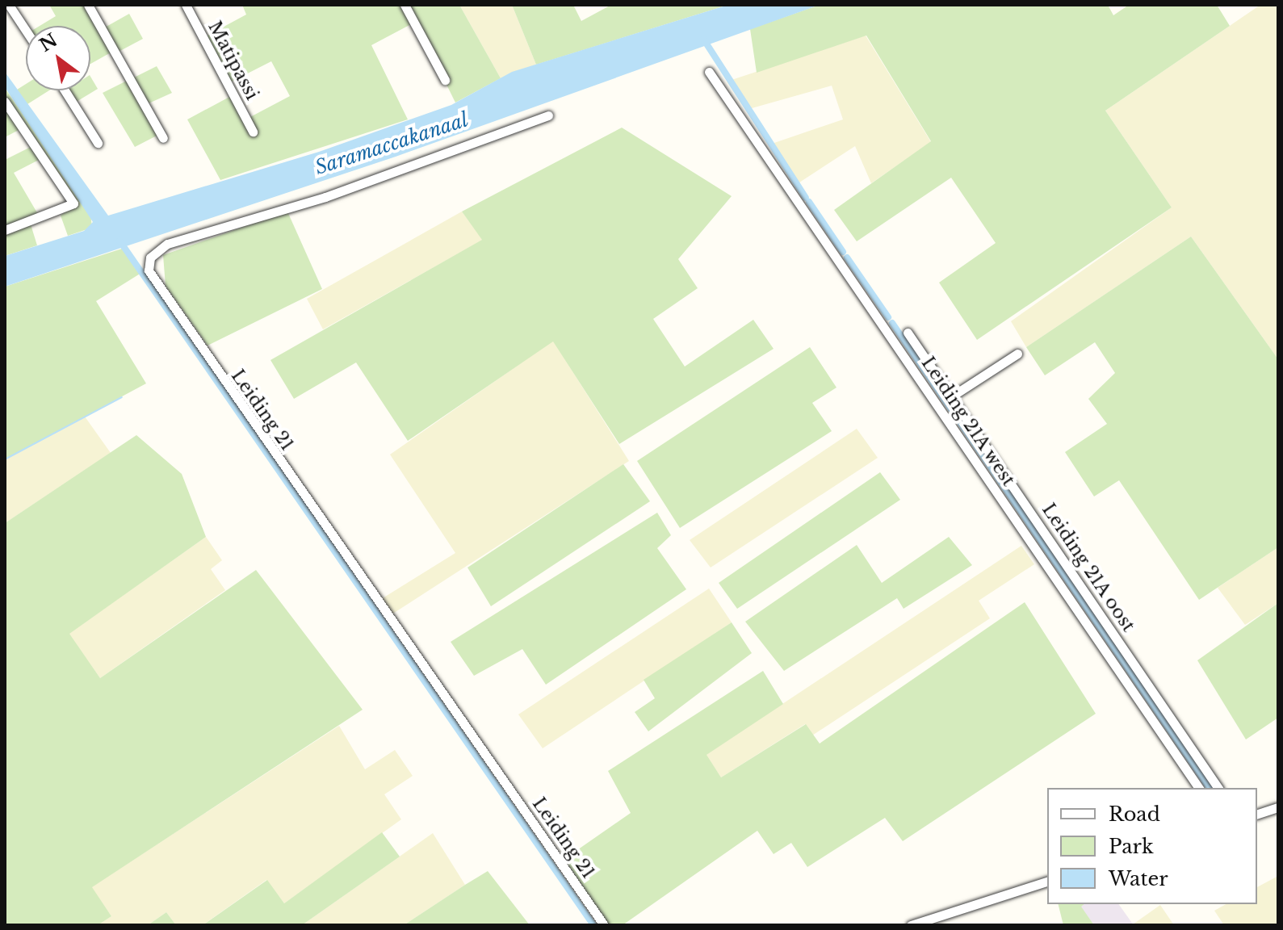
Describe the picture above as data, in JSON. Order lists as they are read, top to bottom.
{
  "streets": {
    "street": [
      "Matipassi",
      "Leiding 21",
      "Leiding 21A west",
      "Leiding 21A oost"
    ]
  },
  "water": ["Saramaccakanaal"],
  "legend": ["Road", "Park", "Water"],
  "north": "top left"
}
